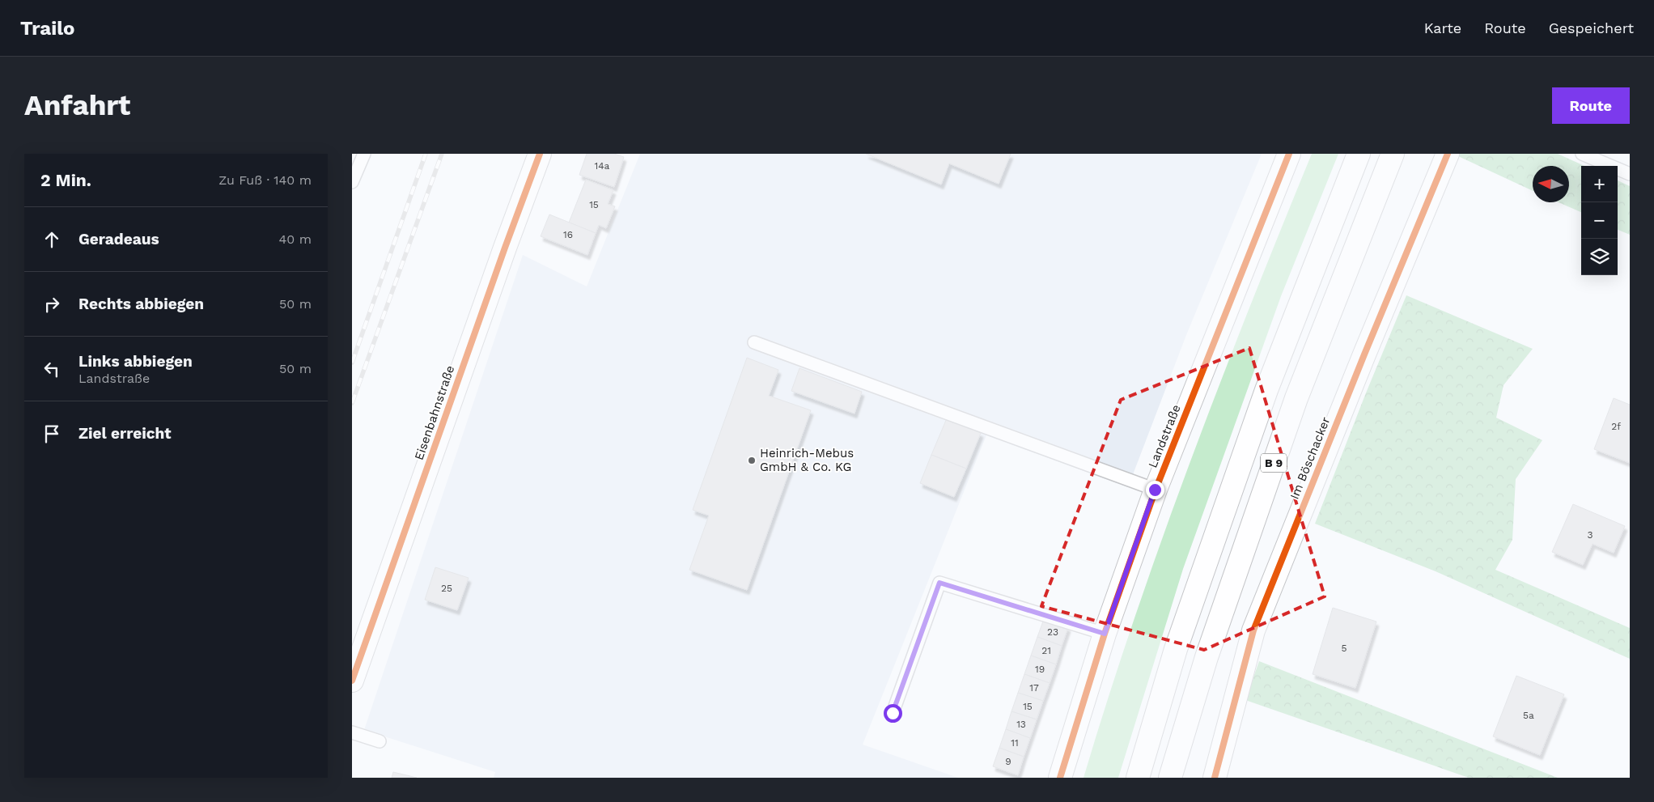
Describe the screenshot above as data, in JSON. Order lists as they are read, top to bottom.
{
  "streets": {
    "main road": [
      "Eisenbahnstraße",
      "Landstraße",
      "Im Böschacker",
      "B 9"
    ]
  },
  "places": ["Heinrich-Mebus GmbH & Co. KG"],
  "house_numbers": [
    "14a",
    "15",
    "16",
    "2f",
    "3",
    "25",
    "23",
    "5",
    "21",
    "19",
    "17",
    "15",
    "5a",
    "13",
    "11",
    "9"
  ],
  "north": "left",
  "page": {
    "header": "Trailo",
    "nav": ["Karte", "Route", "Gespeichert"],
    "buttons": "Route",
    "title": "Anfahrt",
    "heading": ["2 Min.", "Zu Fuß · 140 m"],
    "map_buttons": ["+", "−"],
    "list": [
      ["Geradeaus", "40 m"],
      ["Rechts abbiegen", "50 m"],
      ["Links abbiegen", "Landstraße", "50 m"],
      "Ziel erreicht"
    ]
  }
}
